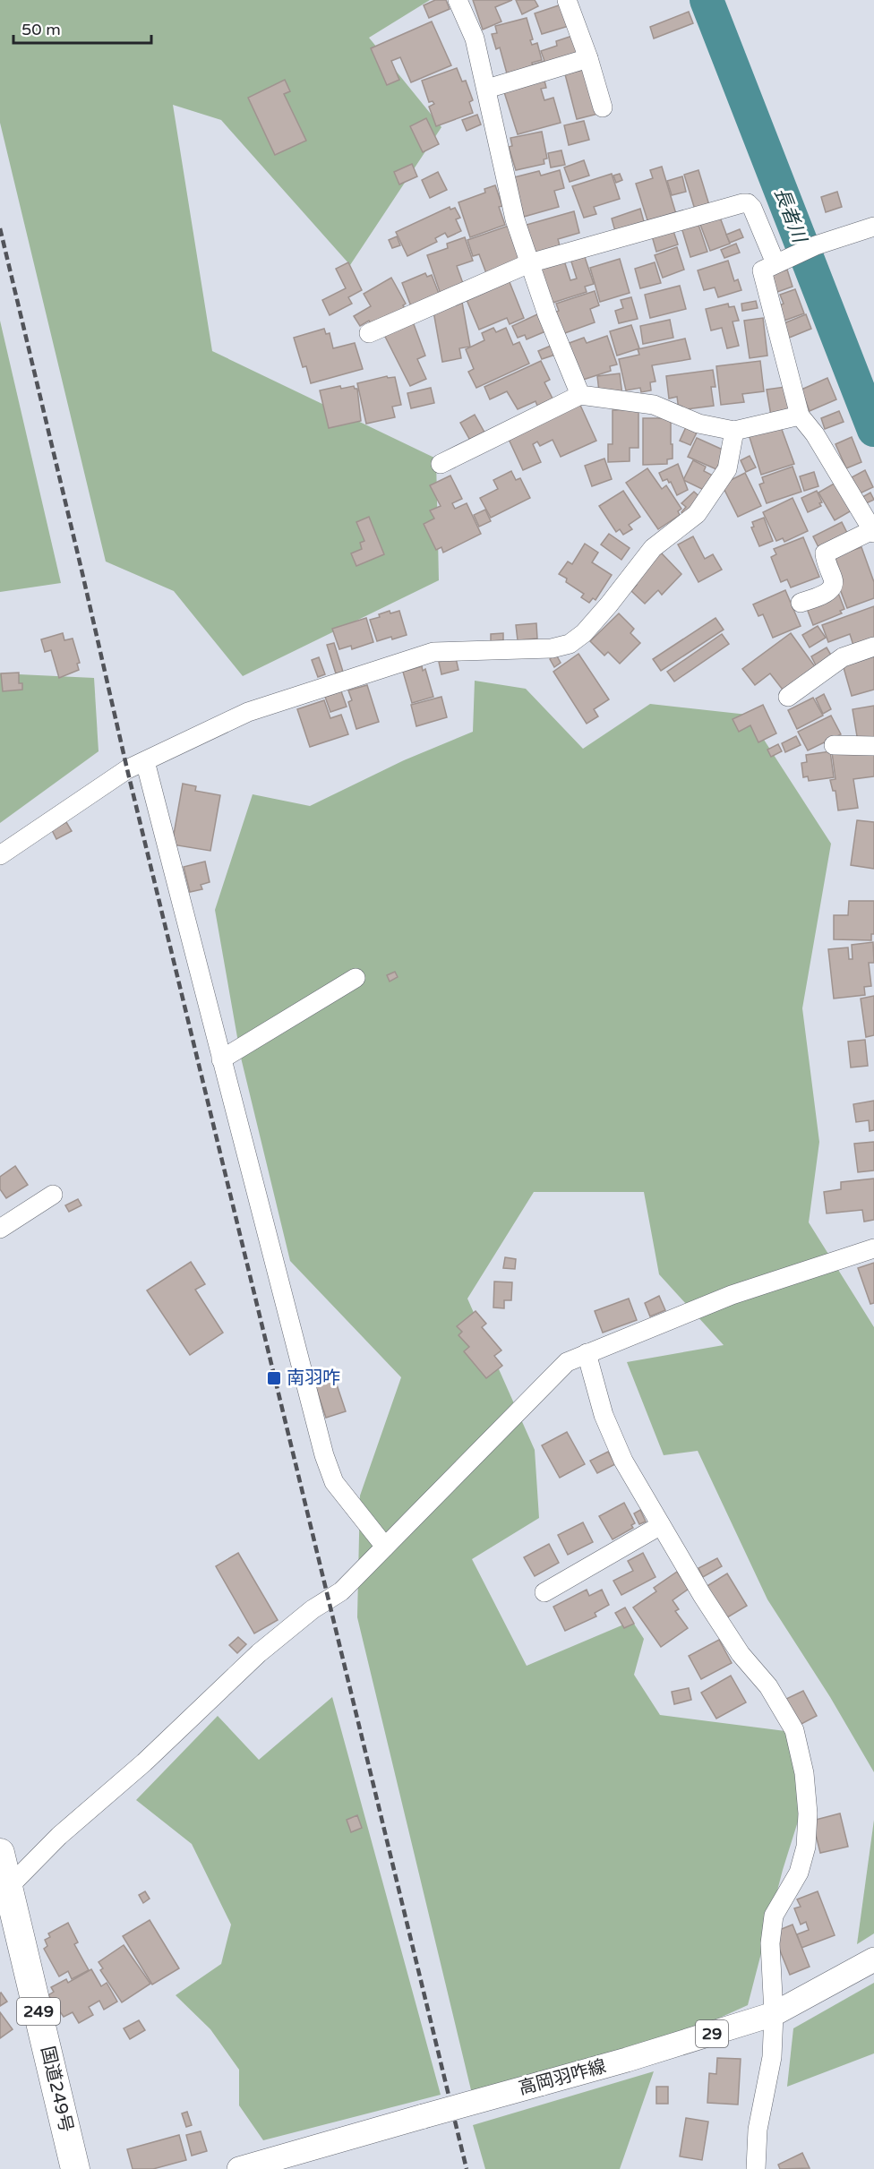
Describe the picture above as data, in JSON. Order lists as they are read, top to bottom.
{
  "streets": {
    "highway": ["249", "国道249号"],
    "main road": ["29", "高岡羽咋線"]
  },
  "water": ["長者川"],
  "places": {
    "transit": ["南羽咋"]
  },
  "scale_bar": "50 m"
}
